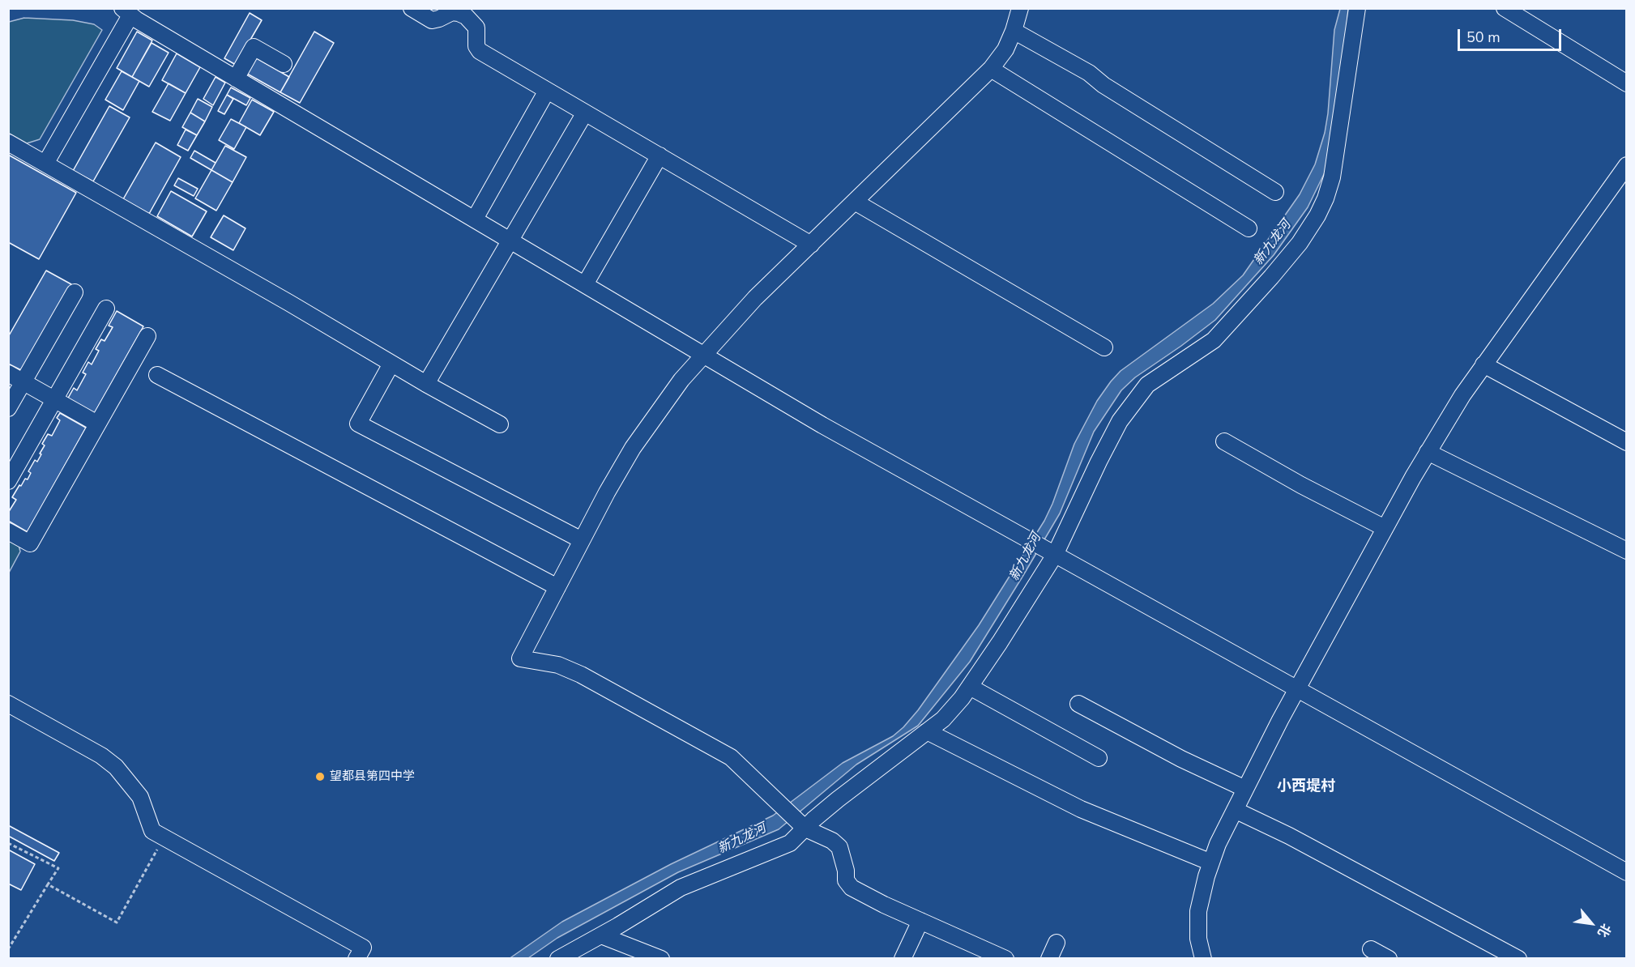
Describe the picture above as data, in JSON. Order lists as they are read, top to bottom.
{
  "districts": ["小西堤村"],
  "water": ["新九龙河"],
  "places": ["望都县第四中学"],
  "scale_bar": "50 m",
  "north": "bottom right"
}
